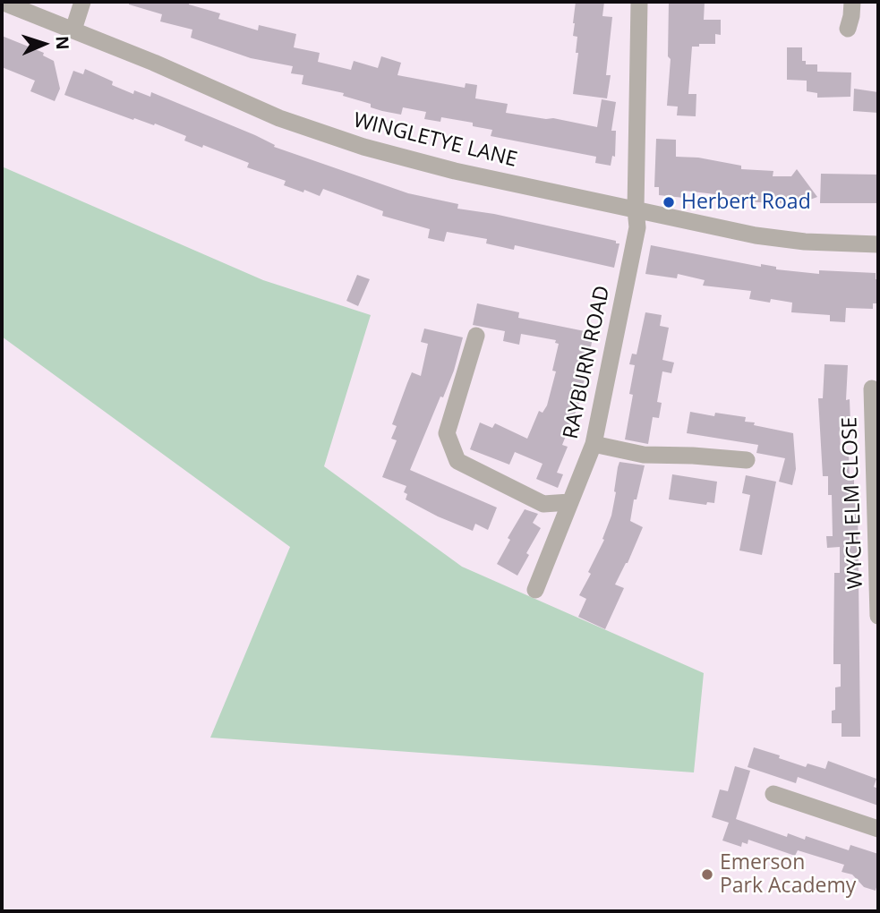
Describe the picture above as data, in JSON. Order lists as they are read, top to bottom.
{
  "streets": {
    "street": ["WINGLETYE LANE", "RAYBURN ROAD", "WYCH ELM CLOSE"]
  },
  "crossings": [
    ["WINGLETYE LANE", "RAYBURN ROAD"]
  ],
  "places": ["Herbert Road", "Emerson Park Academy"],
  "north": "right"
}
